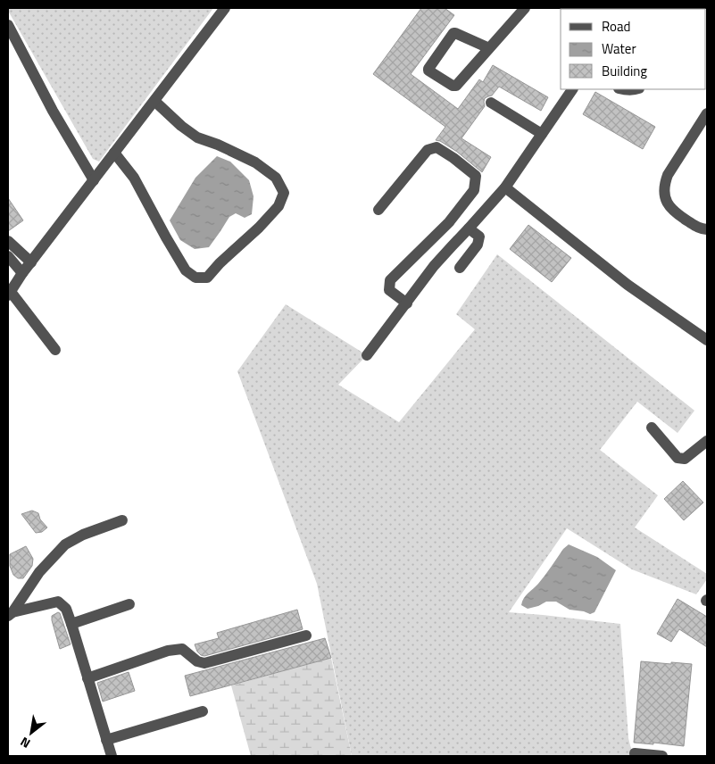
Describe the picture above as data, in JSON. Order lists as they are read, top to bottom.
{
  "legend": ["Road", "Water", "Building"],
  "north": "bottom left"
}
